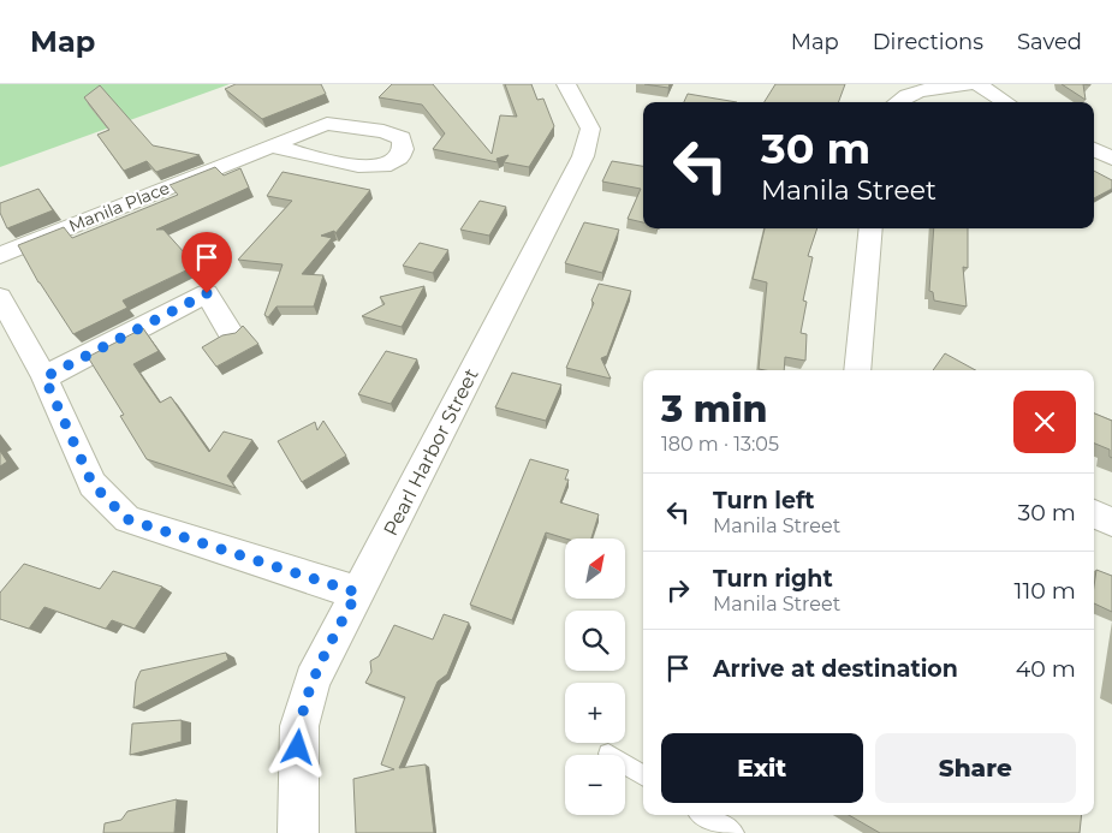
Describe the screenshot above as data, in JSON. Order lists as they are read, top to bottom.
{
  "streets": {
    "street": ["Manila Place", "Pearl Harbor Street"]
  },
  "north": "top right",
  "page": {
    "header": "Map",
    "nav": ["Map", "Directions", "Saved"],
    "turn": ["30 m", "Manila Street"],
    "heading": ["3 min", "180 m · 13:05"],
    "list": [
      {
        "name": "Turn left",
        "note": "Manila Street",
        "value": "30 m"
      },
      {
        "name": "Turn right",
        "note": "Manila Street",
        "value": "110 m"
      },
      {
        "name": "Arrive at destination",
        "value": "40 m"
      }
    ],
    "map_buttons": ["+", "−"],
    "buttons": ["Exit", "Share"]
  }
}
